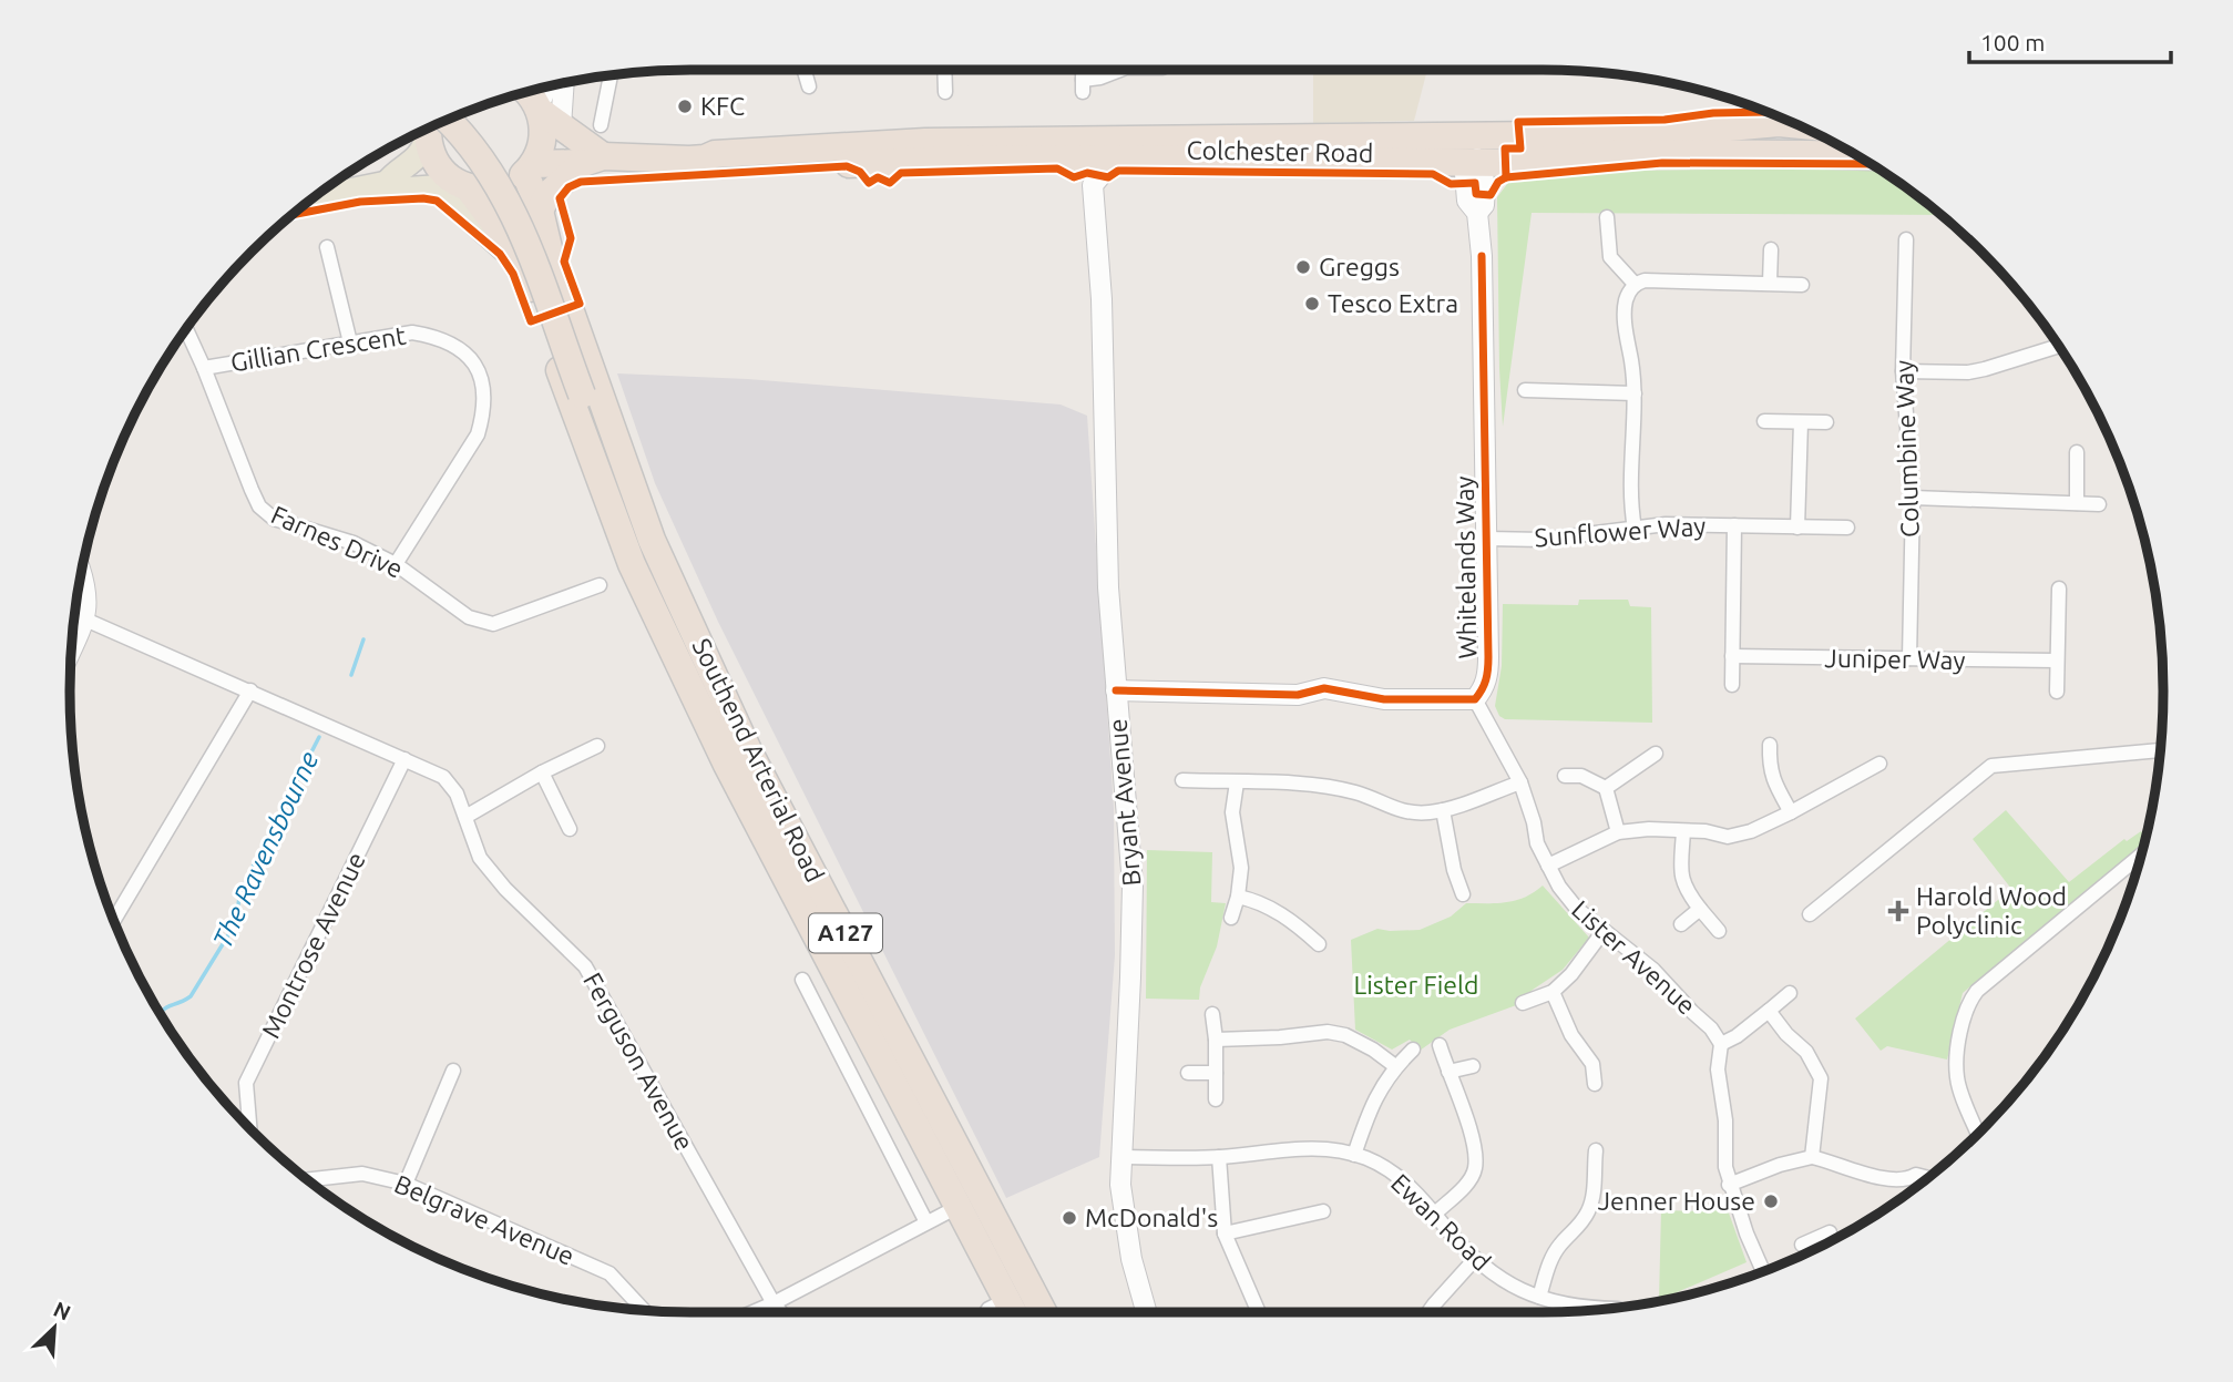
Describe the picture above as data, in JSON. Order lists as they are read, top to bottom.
{
  "streets": {
    "highway": ["Colchester Road", "Southend Arterial Road", "A127"],
    "street": [
      "Gillian Crescent",
      "Columbine Way",
      "Sunflower Way",
      "Farnes Drive",
      "Whitelands Way",
      "Juniper Way",
      "Bryant Avenue",
      "Montrose Avenue",
      "Lister Avenue",
      "Ferguson Avenue",
      "Belgrave Avenue",
      "Ewan Road"
    ]
  },
  "crossings": [
    ["Colchester Road", "Whitelands Way"],
    ["Colchester Road", "Southend Arterial Road"],
    ["Gillian Crescent", "Farnes Drive"],
    ["Columbine Way", "Juniper Way"],
    ["Sunflower Way", "Whitelands Way"],
    ["Whitelands Way", "Lister Avenue"],
    ["Southend Arterial Road", "A127"],
    ["Bryant Avenue", "Ewan Road"],
    ["Montrose Avenue", "Ferguson Avenue"]
  ],
  "water": ["The Ravensbourne"],
  "parks": ["Lister Field"],
  "places": {
    "other": [
      "KFC",
      "Greggs",
      "Tesco Extra",
      "Jenner House",
      "McDonald's"
    ],
    "health": ["Harold Wood Polyclinic"]
  },
  "scale_bar": "100 m",
  "north": "top right"
}
